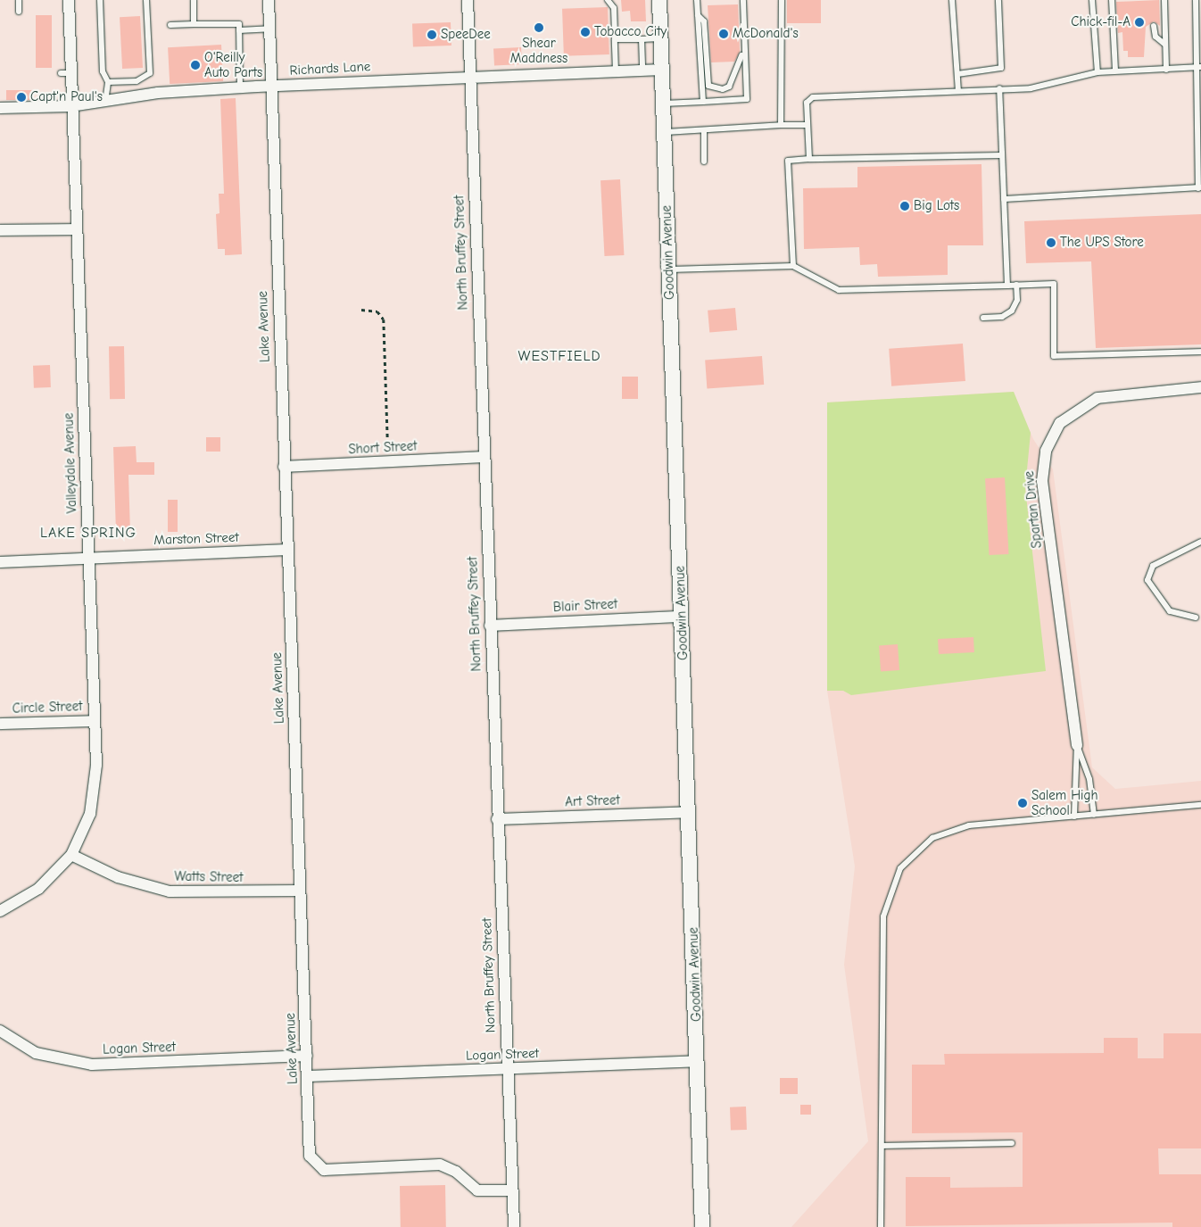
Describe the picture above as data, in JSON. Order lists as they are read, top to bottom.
{
  "streets": {
    "street": [
      "Richards Lane",
      "North Bruffey Street",
      "Goodwin Avenue",
      "Lake Avenue",
      "Short Street",
      "Valleydale Avenue",
      "Spartan Drive",
      "Marston Street",
      "Blair Street",
      "Circle Street",
      "Art Street",
      "Watts Street",
      "Logan Street"
    ]
  },
  "crossings": [
    ["Richards Lane", "North Bruffey Street"],
    ["Richards Lane", "Goodwin Avenue"],
    ["Richards Lane", "Lake Avenue"],
    ["Richards Lane", "Valleydale Avenue"],
    ["North Bruffey Street", "Lake Avenue"],
    ["North Bruffey Street", "Short Street"],
    ["North Bruffey Street", "Blair Street"],
    ["North Bruffey Street", "Art Street"],
    ["North Bruffey Street", "Logan Street"],
    ["Goodwin Avenue", "Blair Street"],
    ["Goodwin Avenue", "Art Street"],
    ["Goodwin Avenue", "Logan Street"],
    ["Lake Avenue", "Short Street"],
    ["Lake Avenue", "Marston Street"],
    ["Lake Avenue", "Watts Street"],
    ["Lake Avenue", "Logan Street"],
    ["Valleydale Avenue", "Marston Street"],
    ["Valleydale Avenue", "Circle Street"],
    ["Valleydale Avenue", "Watts Street"]
  ],
  "districts": ["WESTFIELD", "LAKE SPRING"],
  "places": [
    "Chick-fil-A",
    "Shear Maddness",
    "Tobacco City",
    "McDonald's",
    "SpeeDee",
    "O'Reilly Auto Parts",
    "Capt'n Paul's",
    "Big Lots",
    "The UPS Store",
    "Salem High School"
  ]
}
